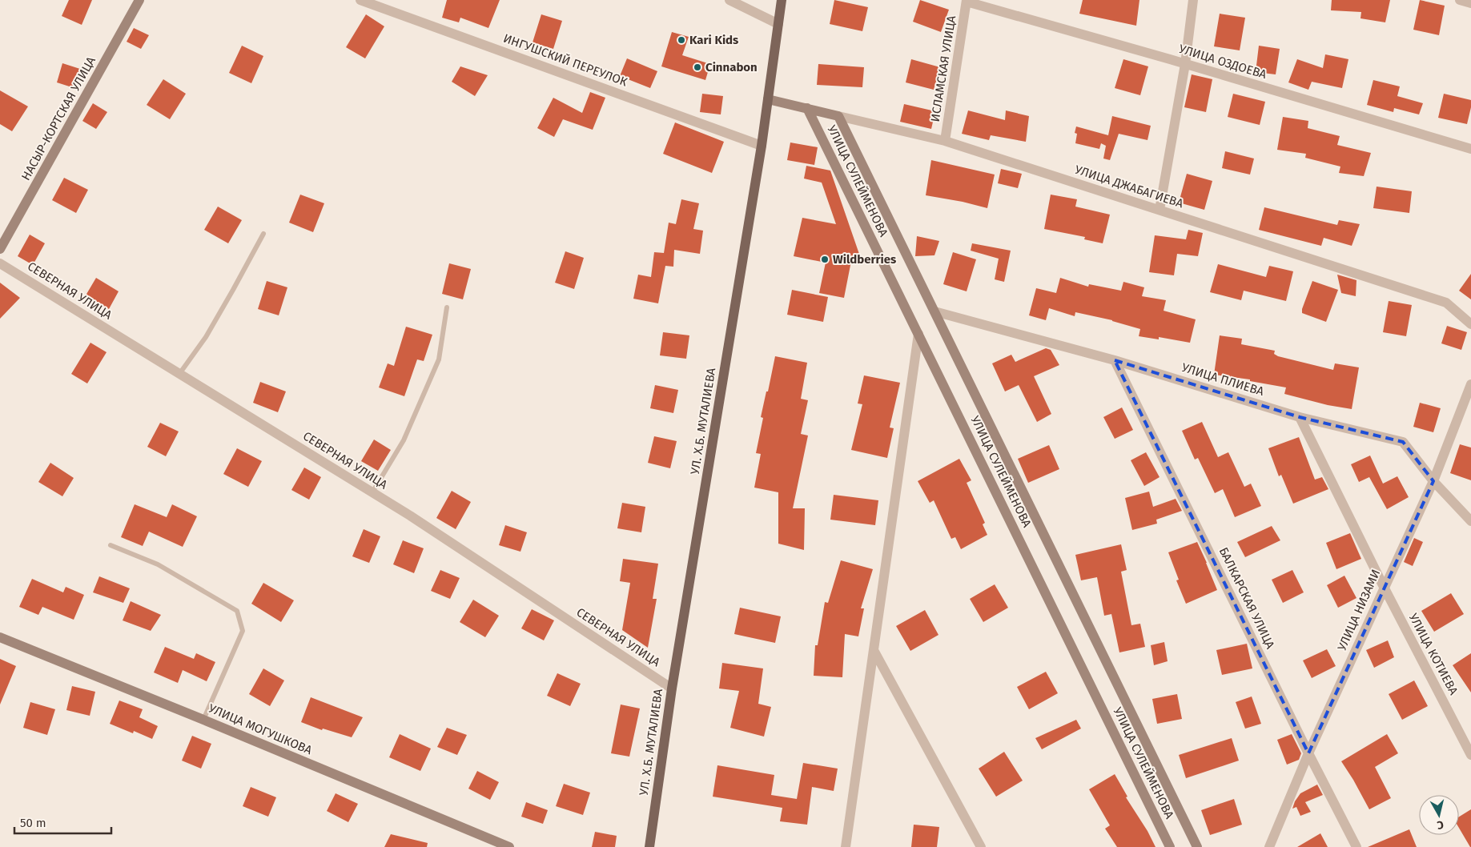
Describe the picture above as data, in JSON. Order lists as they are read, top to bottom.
{
  "streets": {
    "main road": [
      "НАСЫР-КОРТСКАЯ УЛИЦА",
      "УЛИЦА СУЛЕЙМЕНОВА",
      "УЛИЦА ДЖАБАГИЕВА",
      "УЛ. Х.Б. МУТАЛИЕВА",
      "УЛИЦА МОГУШКОВА"
    ],
    "street": [
      "ИНГУШСКИЙ ПЕРЕУЛОК",
      "УЛИЦА ОЗДОЕВА",
      "ИСЛАМСКАЯ УЛИЦА",
      "СЕВЕРНАЯ УЛИЦА",
      "УЛИЦА ПЛИЕВА",
      "БАЛКАРСКАЯ УЛИЦА",
      "УЛИЦА НИЗАМИ",
      "УЛИЦА КОТИЕВА"
    ]
  },
  "crossings": [
    ["ИНГУШСКИЙ ПЕРЕУЛОК", "УЛ. Х.Б. МУТАЛИЕВА"],
    ["УЛИЦА ОЗДОЕВА", "ИСЛАМСКАЯ УЛИЦА"],
    ["ИСЛАМСКАЯ УЛИЦА", "УЛИЦА ДЖАБАГИЕВА"],
    ["УЛИЦА СУЛЕЙМЕНОВА", "УЛИЦА ДЖАБАГИЕВА"],
    ["УЛИЦА СУЛЕЙМЕНОВА", "УЛИЦА ПЛИЕВА"],
    ["УЛИЦА ДЖАБАГИЕВА", "УЛ. Х.Б. МУТАЛИЕВА"],
    ["СЕВЕРНАЯ УЛИЦА", "УЛ. Х.Б. МУТАЛИЕВА"],
    ["УЛИЦА ПЛИЕВА", "БАЛКАРСКАЯ УЛИЦА"],
    ["УЛИЦА ПЛИЕВА", "УЛИЦА НИЗАМИ"],
    ["УЛИЦА ПЛИЕВА", "УЛИЦА КОТИЕВА"],
    ["БАЛКАРСКАЯ УЛИЦА", "УЛИЦА НИЗАМИ"],
    ["УЛИЦА НИЗАМИ", "УЛИЦА КОТИЕВА"]
  ],
  "places": ["Kari Kids", "Cinnabon", "Wildberries"],
  "scale_bar": "50 m",
  "north": "bottom"
}
